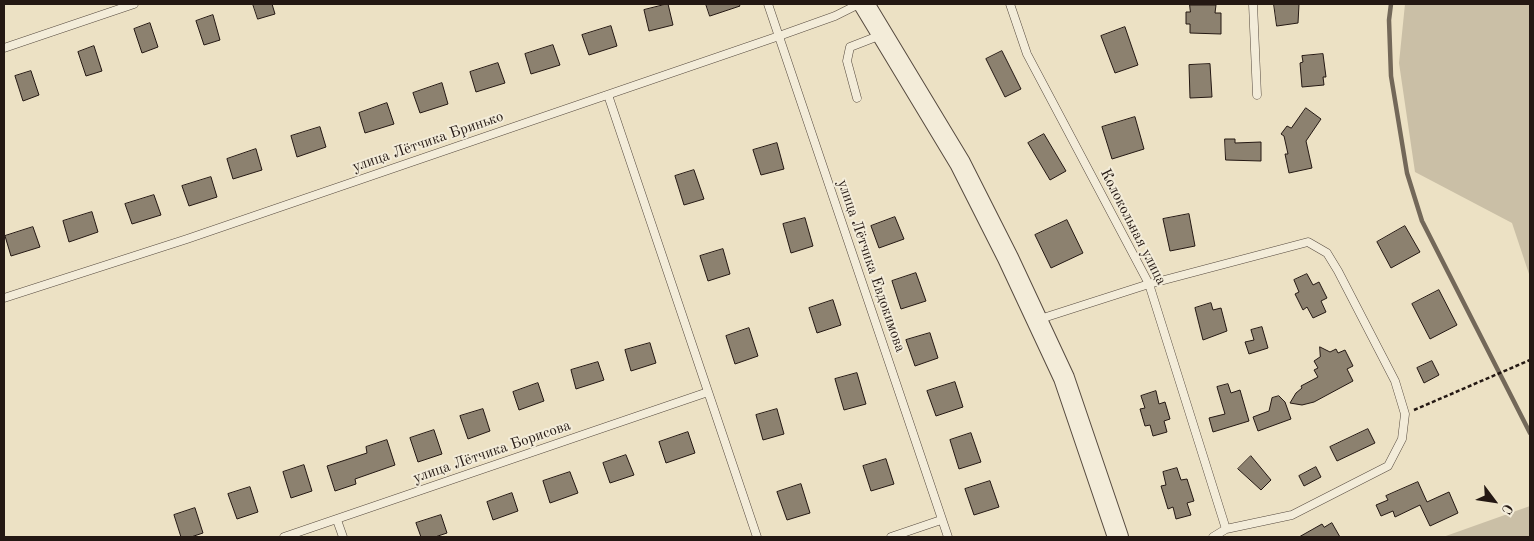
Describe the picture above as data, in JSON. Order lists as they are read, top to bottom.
{
  "streets": {
    "lane": [
      "улица Лётчика Бринько",
      "Колокольная улица",
      "улица Лётчика Евдокимова",
      "улица Лётчика Борисова"
    ]
  },
  "crossings": [
    ["улица Лётчика Бринько", "улица Лётчика Евдокимова"]
  ],
  "north": "bottom right"
}
